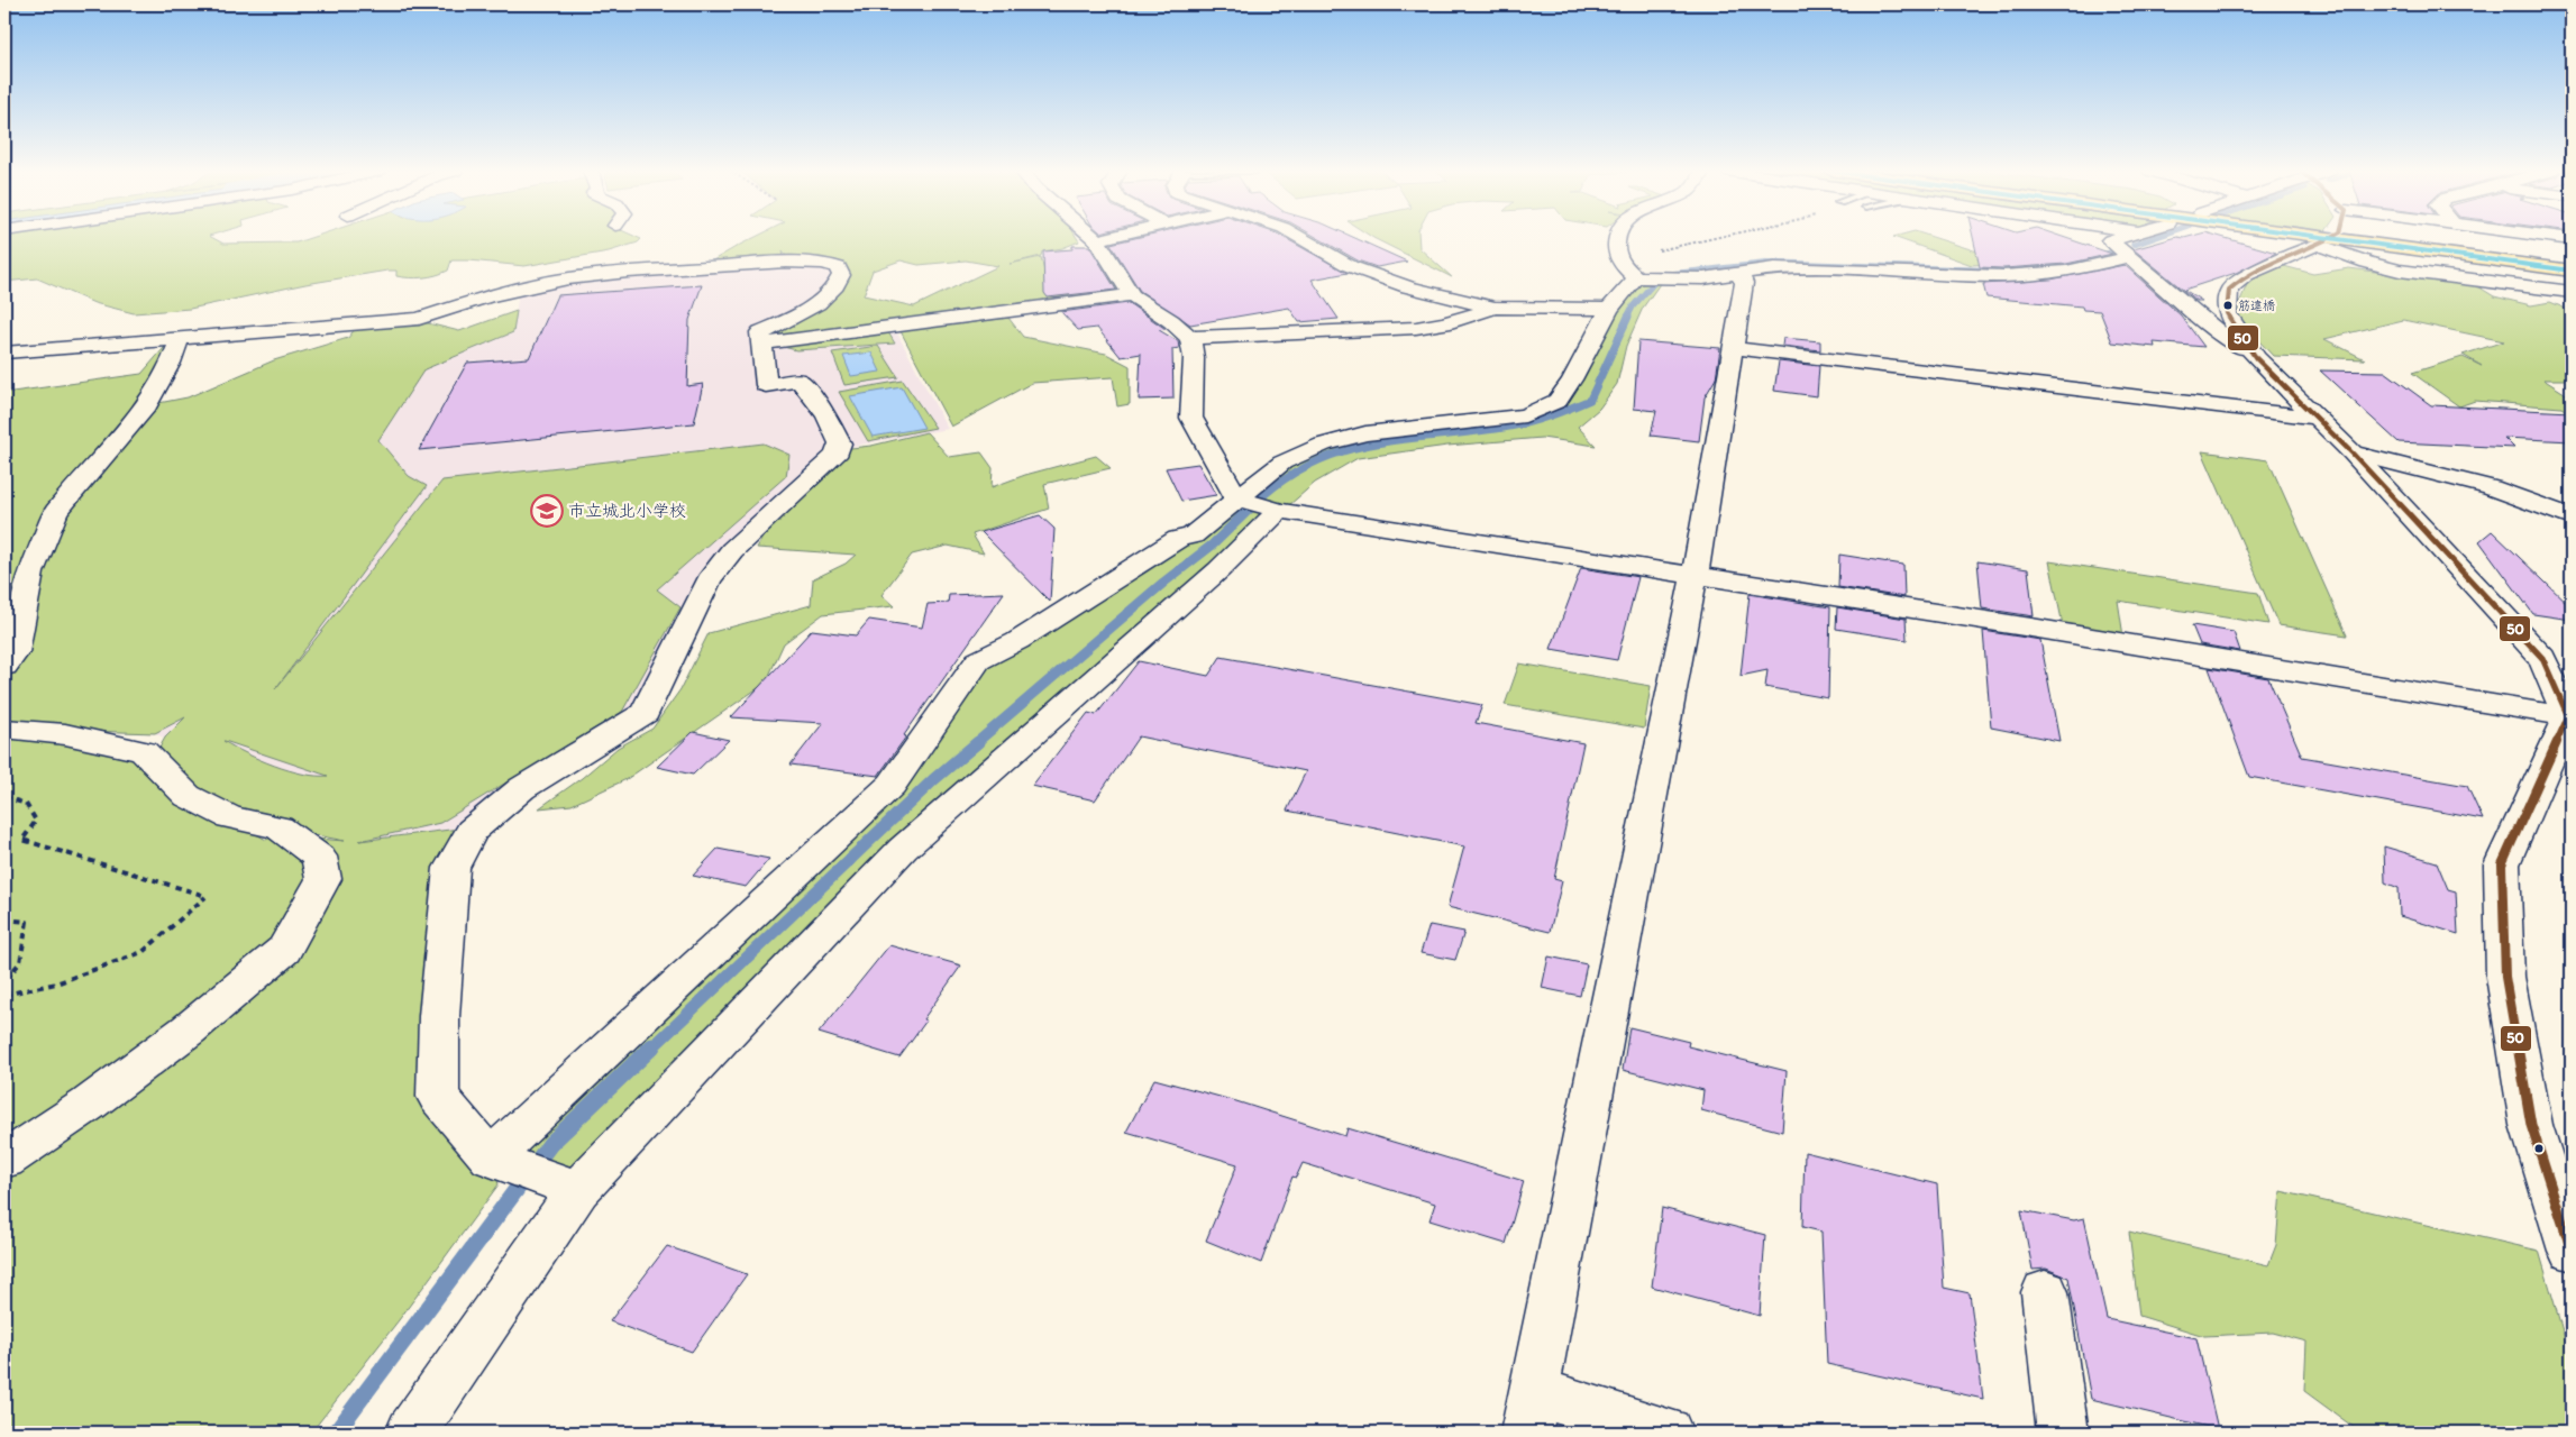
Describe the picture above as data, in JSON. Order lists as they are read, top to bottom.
{
  "places": {
    "other": ["筋違橋"],
    "school or university": ["市立城北小学校"]
  },
  "lines": ["transit line 50"]
}
